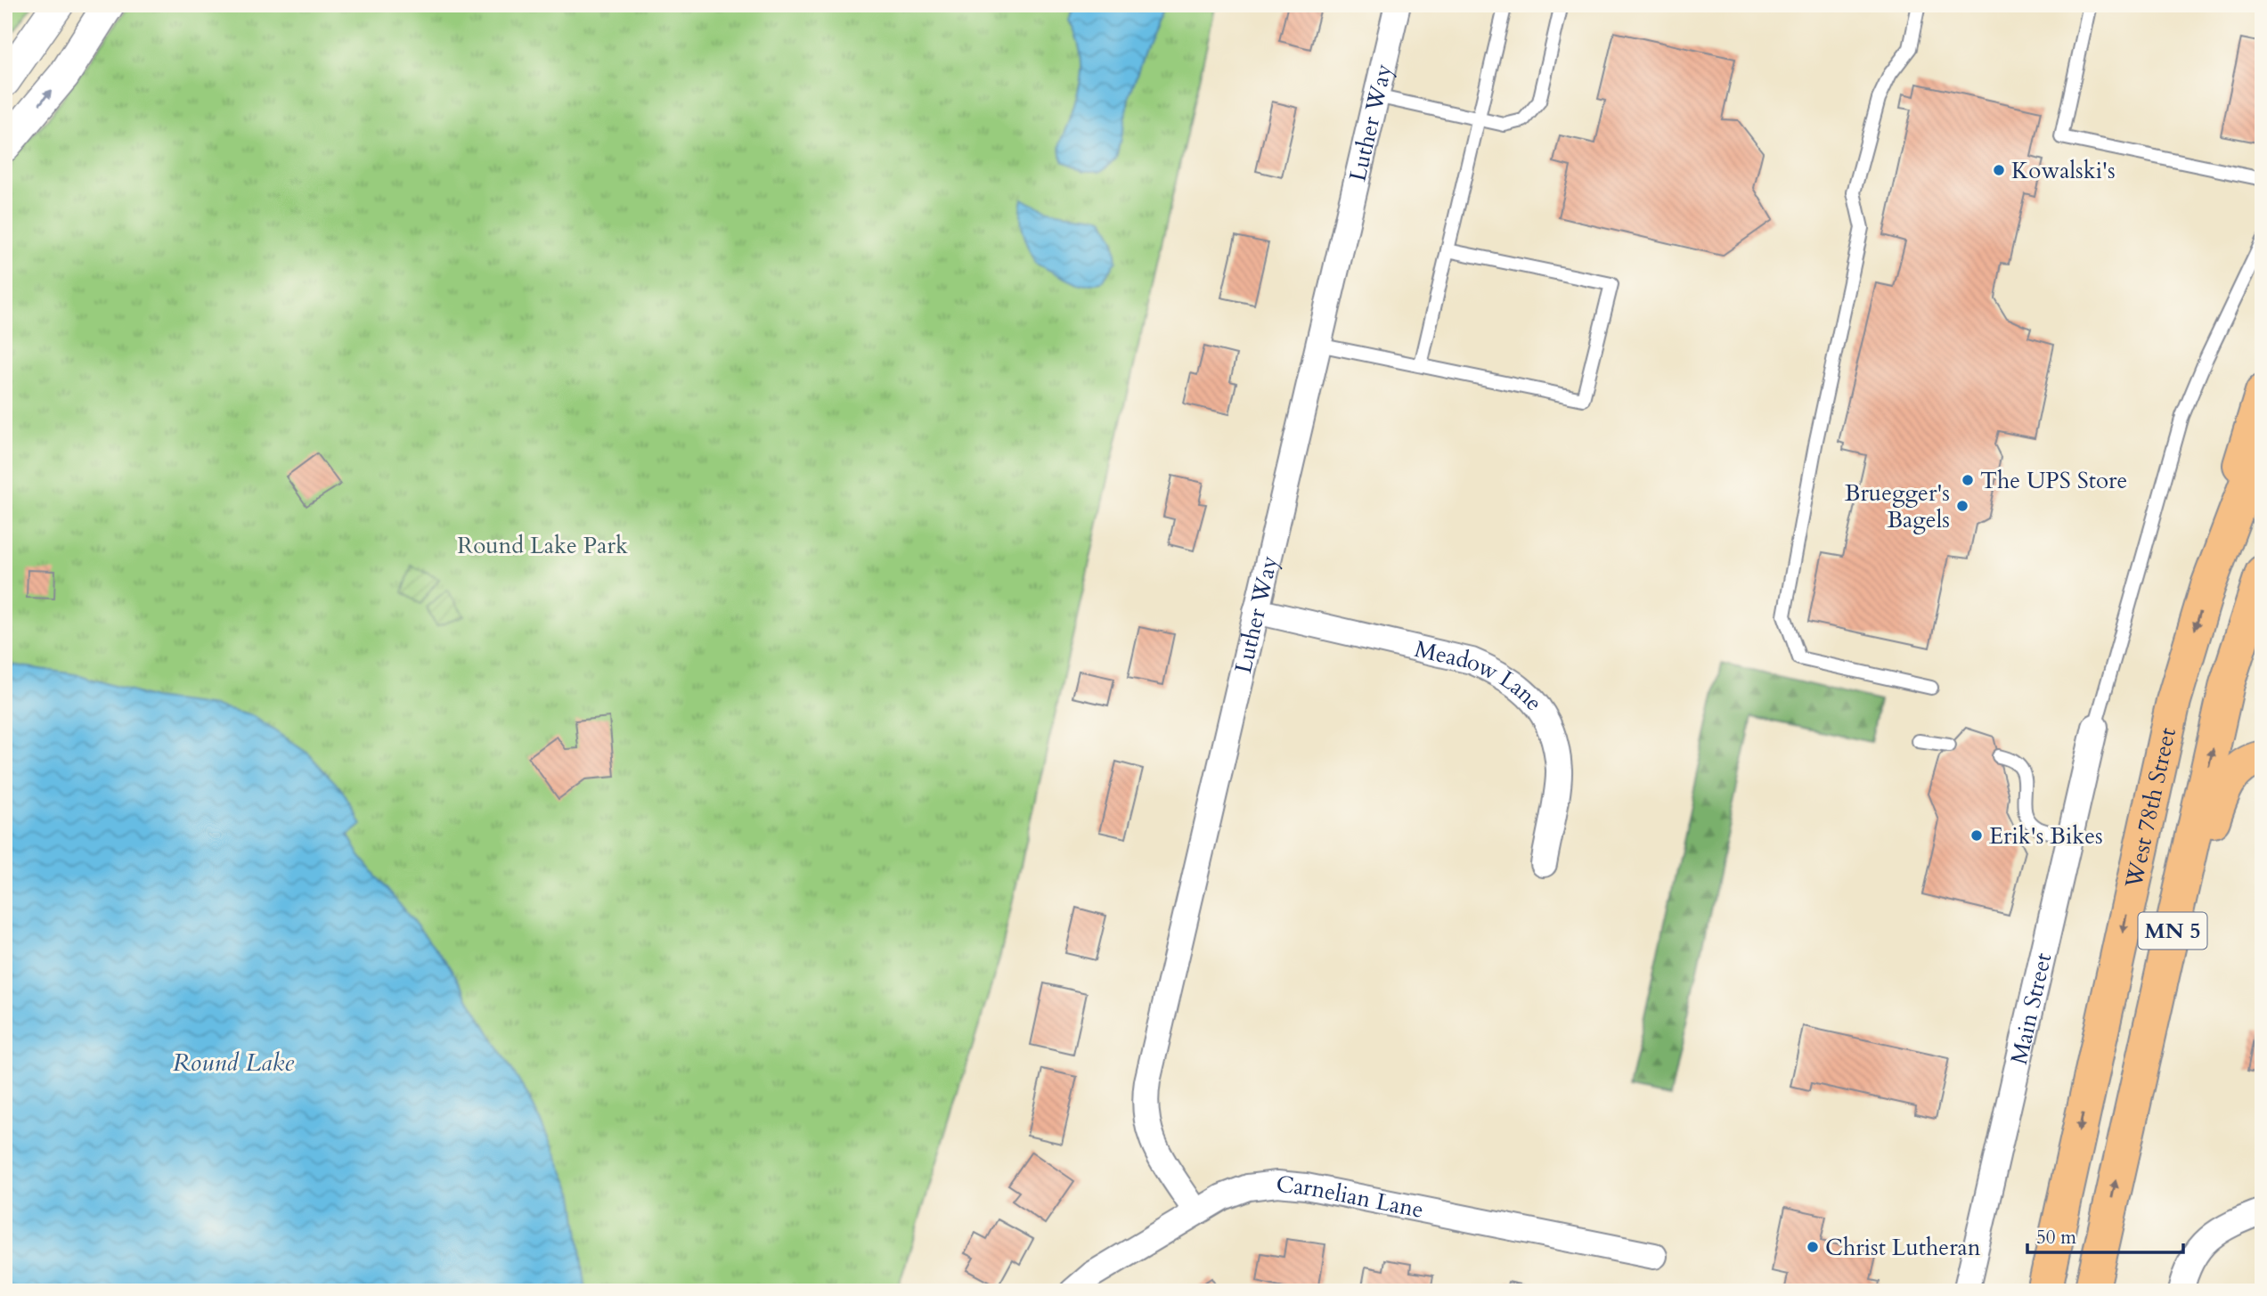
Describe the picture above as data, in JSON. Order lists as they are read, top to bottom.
{
  "streets": {
    "main road": ["West 78th Street", "MN 5"],
    "street": [
      "Luther Way",
      "Meadow Lane",
      "Main Street",
      "Carnelian Lane"
    ]
  },
  "crossings": [
    ["Luther Way", "Meadow Lane"],
    ["Luther Way", "Carnelian Lane"]
  ],
  "water": ["Round Lake"],
  "parks": ["Round Lake Park"],
  "places": [
    "Kowalski's",
    "The UPS Store",
    "Bruegger's Bagels",
    "Erik's Bikes",
    "Christ Lutheran"
  ],
  "scale_bar": "50 m"
}
